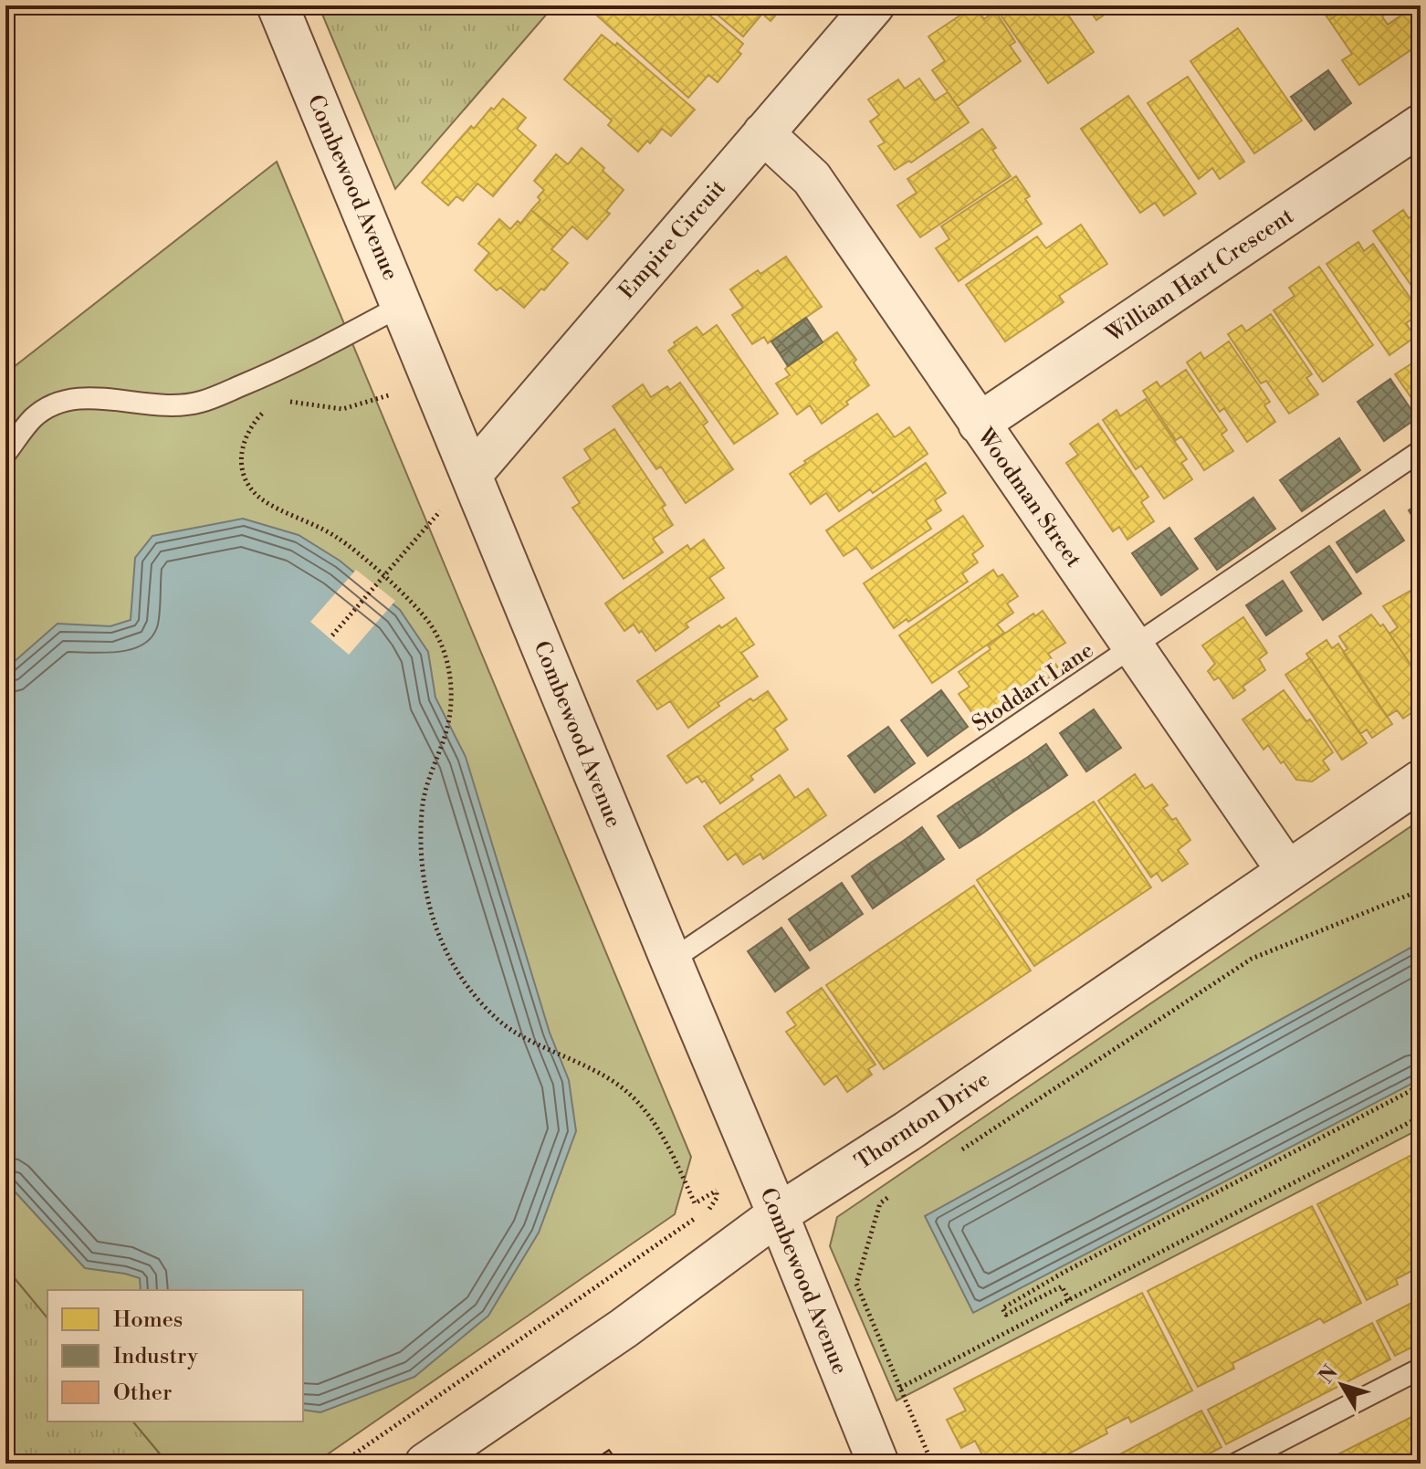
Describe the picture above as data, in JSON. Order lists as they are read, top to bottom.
{
  "streets": {
    "street": [
      "Combewood Avenue",
      "Empire Circuit",
      "William Hart Crescent",
      "Woodman Street",
      "Thornton Drive"
    ],
    "lane": ["Stoddart Lane"]
  },
  "crossings": [
    ["Combewood Avenue", "Empire Circuit"],
    ["Combewood Avenue", "Stoddart Lane"],
    ["Combewood Avenue", "Thornton Drive"],
    ["Empire Circuit", "Woodman Street"],
    ["William Hart Crescent", "Woodman Street"],
    ["Woodman Street", "Stoddart Lane"],
    ["Woodman Street", "Thornton Drive"]
  ],
  "legend": ["Homes", "Industry", "Other"],
  "north": "top left"
}
